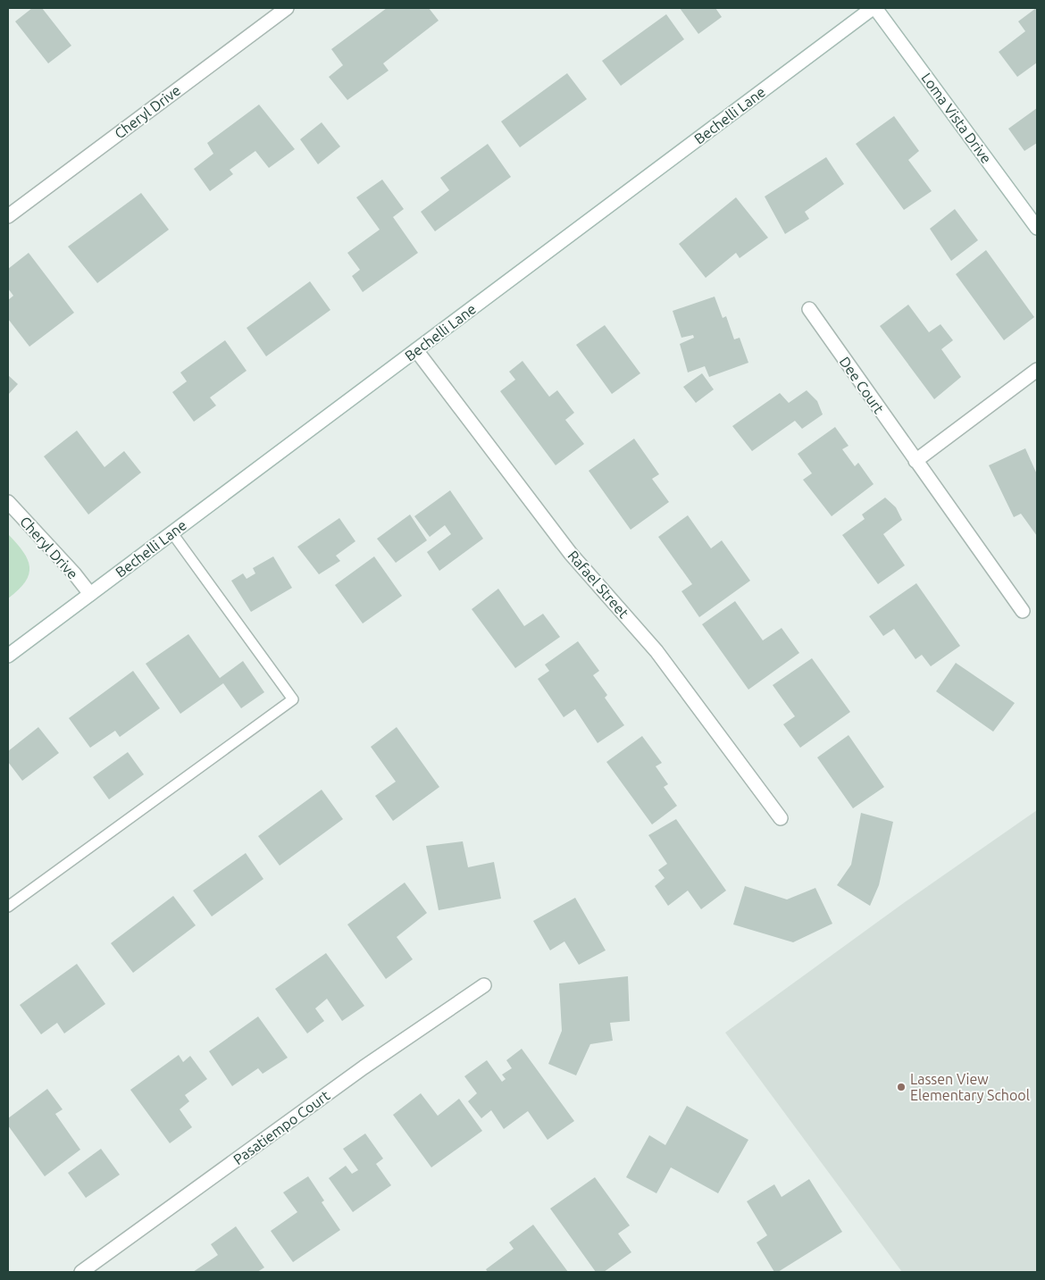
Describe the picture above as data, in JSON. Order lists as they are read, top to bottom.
{
  "streets": {
    "street": [
      "Cheryl Drive",
      "Bechelli Lane",
      "Loma Vista Drive",
      "Dee Court",
      "Rafael Street",
      "Pasatiempo Court"
    ]
  },
  "crossings": [
    ["Cheryl Drive", "Bechelli Lane"],
    ["Bechelli Lane", "Loma Vista Drive"],
    ["Bechelli Lane", "Rafael Street"]
  ],
  "places": ["Lassen View Elementary School"]
}
